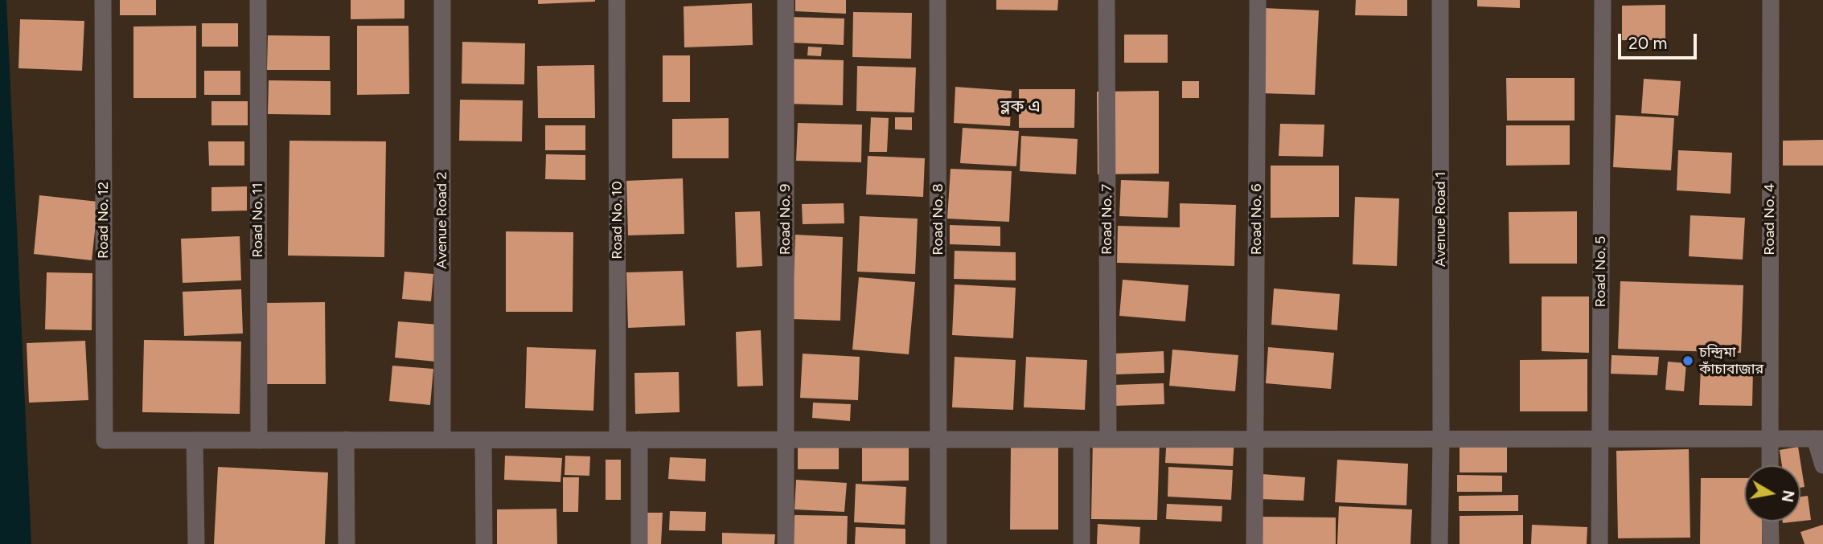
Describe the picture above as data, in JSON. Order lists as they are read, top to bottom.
{
  "streets": {
    "street": [
      "Road No. 9",
      "Road No. 8",
      "Road No. 7",
      "Road No. 6",
      "Avenue Road 1",
      "Road No. 4",
      "Road No. 12",
      "Road No. 11",
      "Avenue Road 2",
      "Road No. 10",
      "Road No. 5"
    ]
  },
  "districts": ["ব্লক এ"],
  "places": ["চন্দ্রিমা কাঁচাবাজার"],
  "scale_bar": "20 m",
  "north": "right"
}
